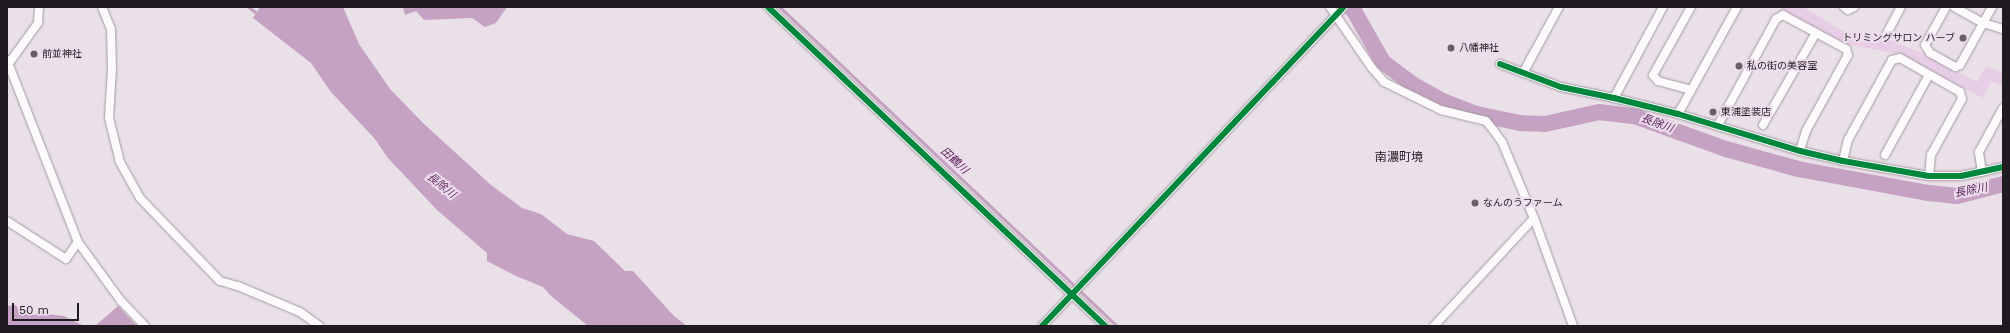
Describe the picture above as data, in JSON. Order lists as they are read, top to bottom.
{
  "districts": ["南濃町境"],
  "water": ["長除川", "田鶴川"],
  "places": [
    "トリミングサロン ハーブ",
    "八幡神社",
    "前並神社",
    "私の街の美容室",
    "東浦塗装店",
    "なんのうファーム"
  ],
  "scale_bar": "50 m"
}
